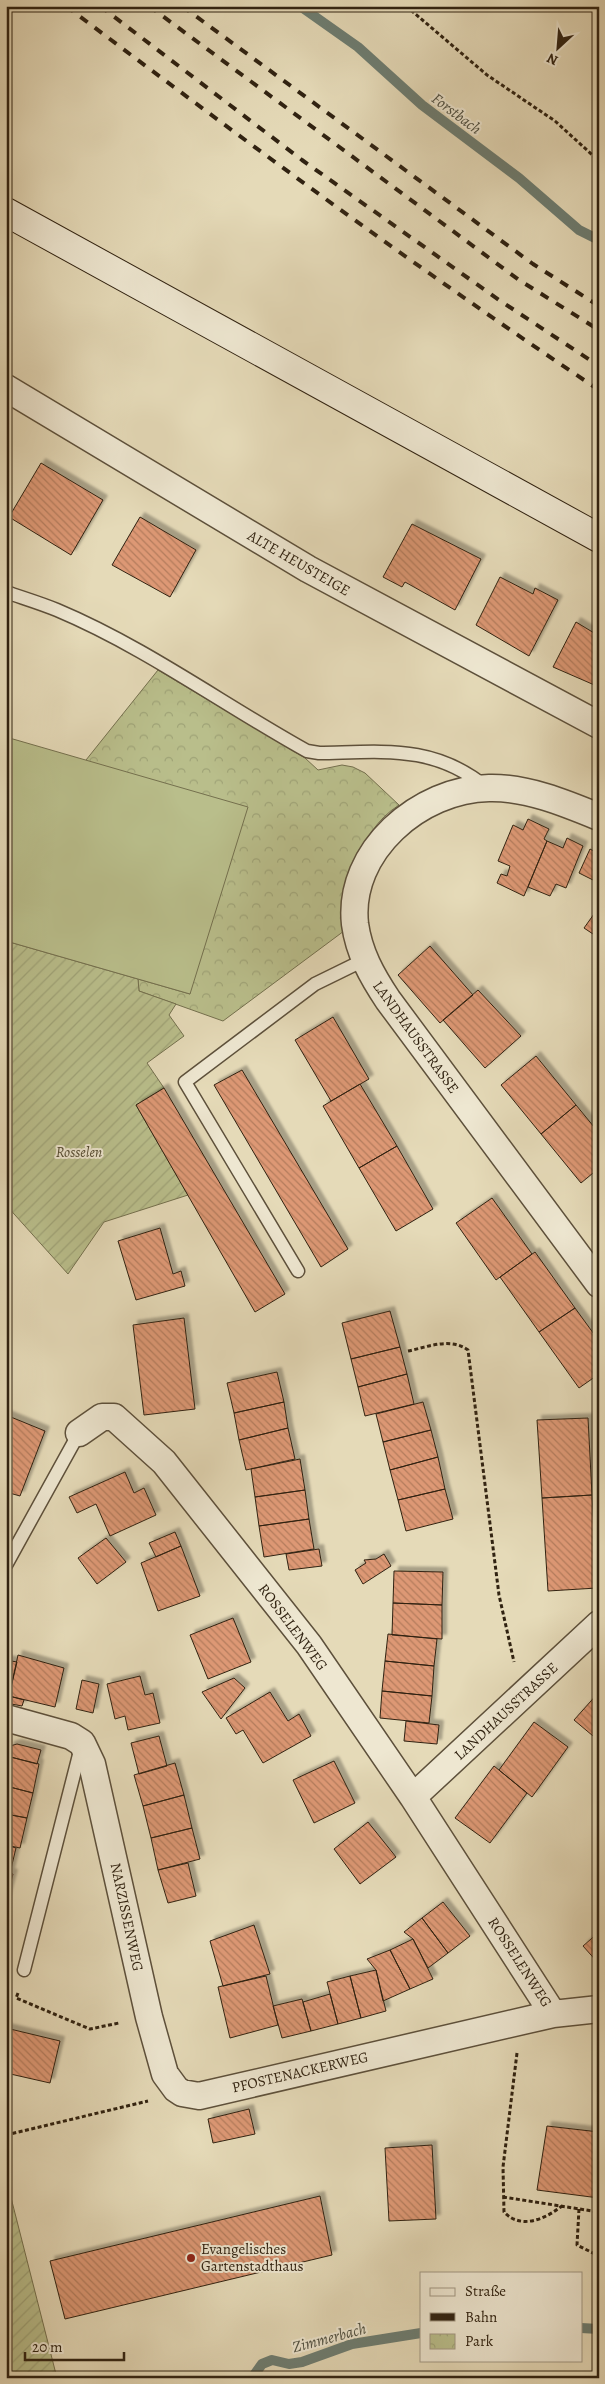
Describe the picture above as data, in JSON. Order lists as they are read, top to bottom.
{
  "streets": {
    "street": [
      "ALTE HEUSTEIGE",
      "LANDHAUSSTRASSE",
      "ROSSELENWEG",
      "NARZISSENWEG",
      "PFOSTENACKERWEG"
    ]
  },
  "crossings": [
    ["LANDHAUSSTRASSE", "ROSSELENWEG"],
    ["ROSSELENWEG", "PFOSTENACKERWEG"],
    ["NARZISSENWEG", "PFOSTENACKERWEG"]
  ],
  "water": ["Forstbach", "Zimmerbach"],
  "parks": ["Rosselen"],
  "places": ["Evangelisches Gartenstadthaus"],
  "legend": ["Straße", "Bahn", "Park"],
  "scale_bar": "20 m",
  "north": "bottom left"
}
